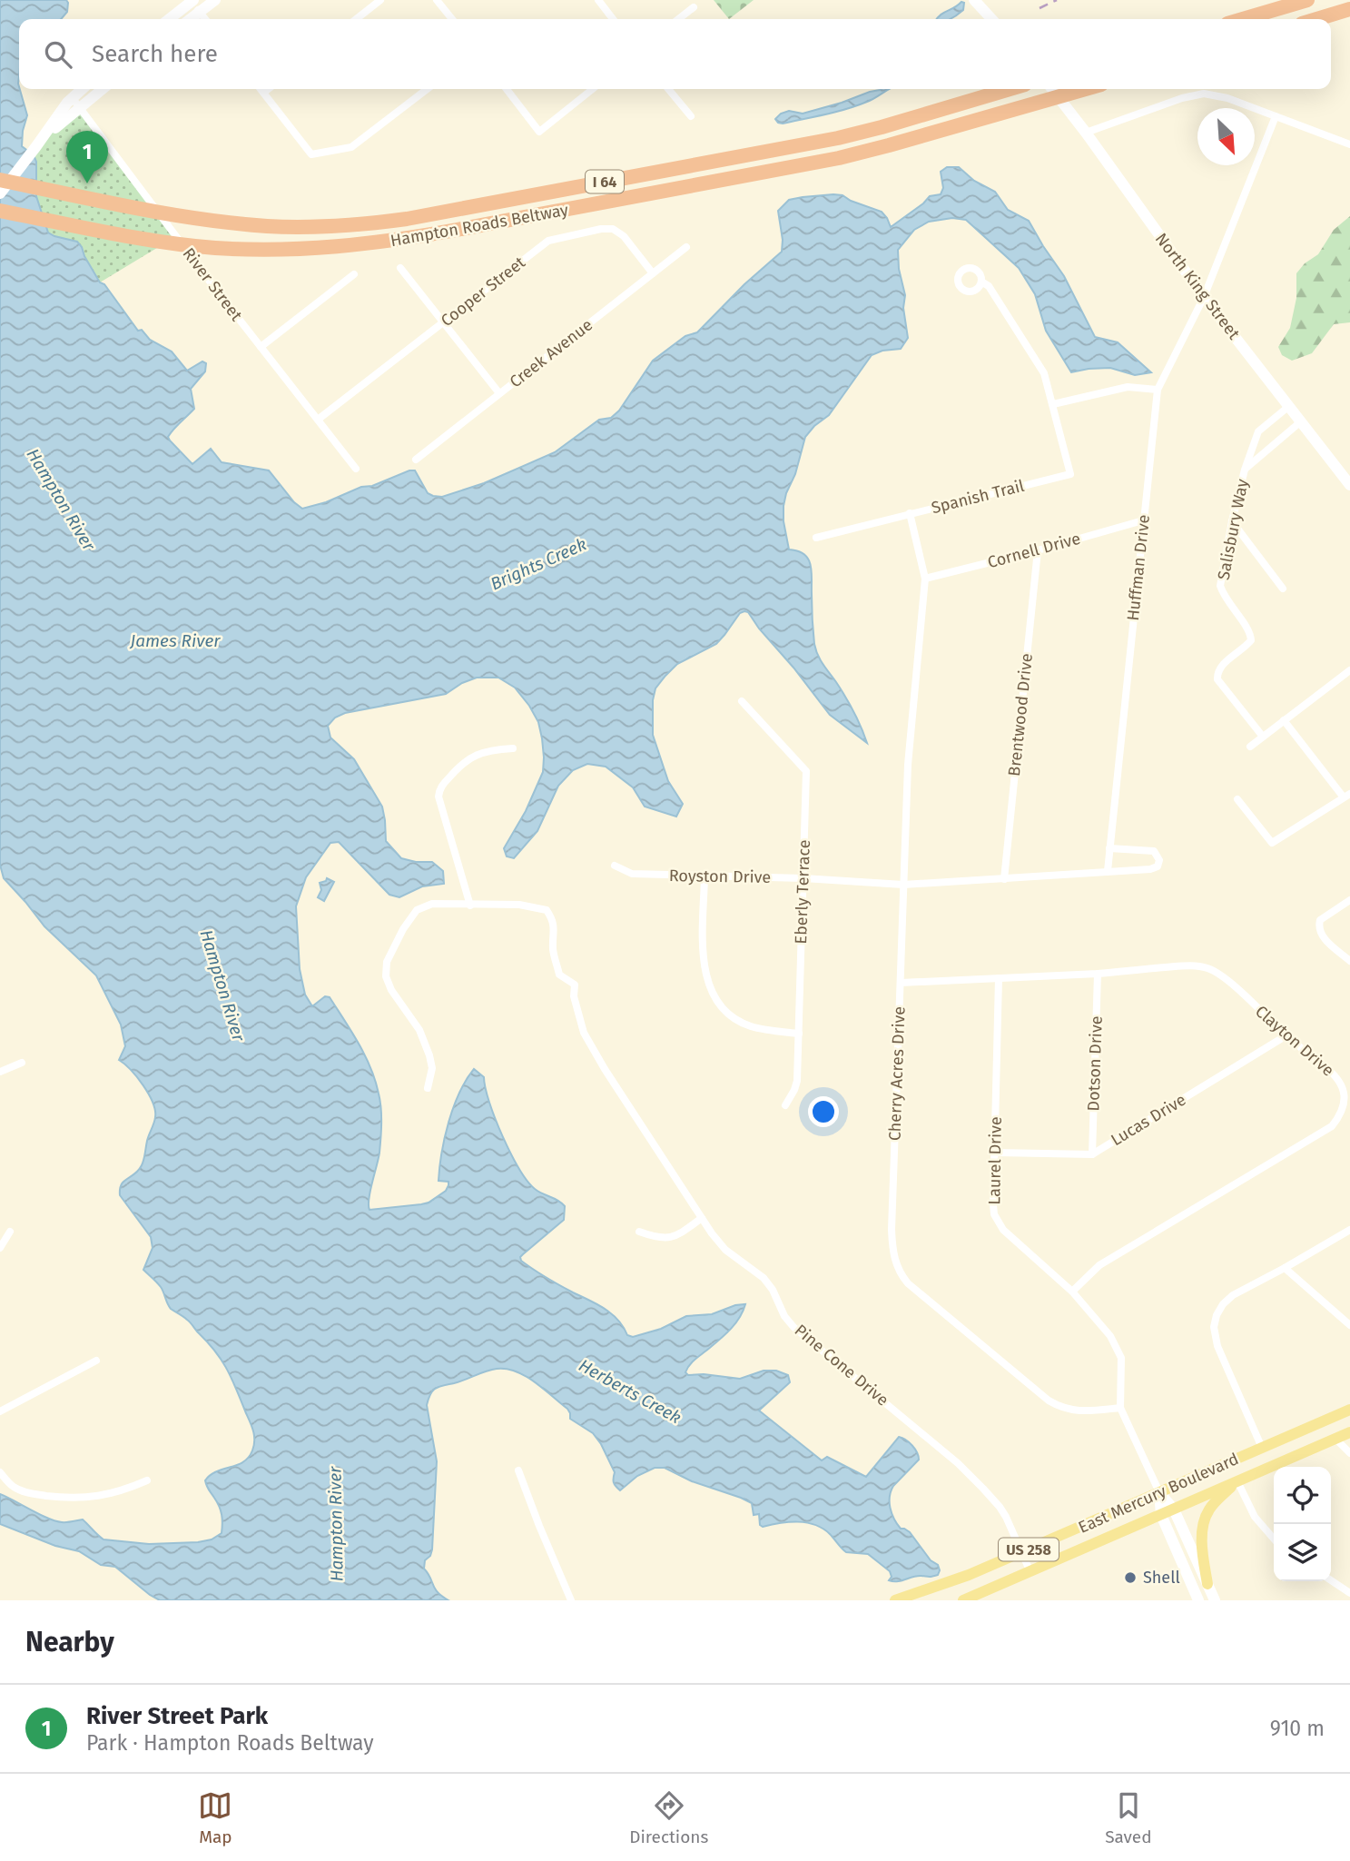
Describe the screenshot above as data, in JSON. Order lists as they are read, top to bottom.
{
  "streets": {
    "highway": ["I 64", "Hampton Roads Beltway"],
    "main road": ["North King Street", "East Mercury Boulevard", "US 258"],
    "street": [
      "River Street",
      "Cooper Street",
      "Creek Avenue",
      "Spanish Trail",
      "Salisbury Way",
      "Cornell Drive",
      "Huffman Drive",
      "Brentwood Drive",
      "Royston Drive",
      "Eberly Terrace",
      "Clayton Drive",
      "Dotson Drive",
      "Cherry Acres Drive",
      "Lucas Drive",
      "Laurel Drive",
      "Pine Cone Drive"
    ]
  },
  "crossings": [
    ["River Street", "Cooper Street"],
    ["North King Street", "Salisbury Way"],
    ["North King Street", "Huffman Drive"],
    ["Cooper Street", "Creek Avenue"],
    ["Spanish Trail", "Cherry Acres Drive"],
    ["Cornell Drive", "Huffman Drive"],
    ["Cornell Drive", "Brentwood Drive"],
    ["Cornell Drive", "Cherry Acres Drive"],
    ["Royston Drive", "Eberly Terrace"],
    ["Royston Drive", "Cherry Acres Drive"],
    ["Clayton Drive", "Dotson Drive"],
    ["Clayton Drive", "Cherry Acres Drive"],
    ["Clayton Drive", "Lucas Drive"],
    ["Clayton Drive", "Laurel Drive"],
    ["Dotson Drive", "Lucas Drive"],
    ["Cherry Acres Drive", "Laurel Drive"],
    ["Lucas Drive", "Laurel Drive"],
    ["Pine Cone Drive", "East Mercury Boulevard"]
  ],
  "water": [
    "Hampton River",
    "Brights Creek",
    "James River",
    "Herberts Creek"
  ],
  "places": ["Shell"],
  "north": "bottom right",
  "page": {
    "search": "Search here",
    "pins": "1",
    "heading": "Nearby",
    "list": [
      {
        "mark": "1",
        "name": "River Street Park",
        "note": "Park · Hampton Roads Beltway",
        "value": "910 m"
      }
    ],
    "nav": ["Map", "Directions", "Saved"]
  }
}
